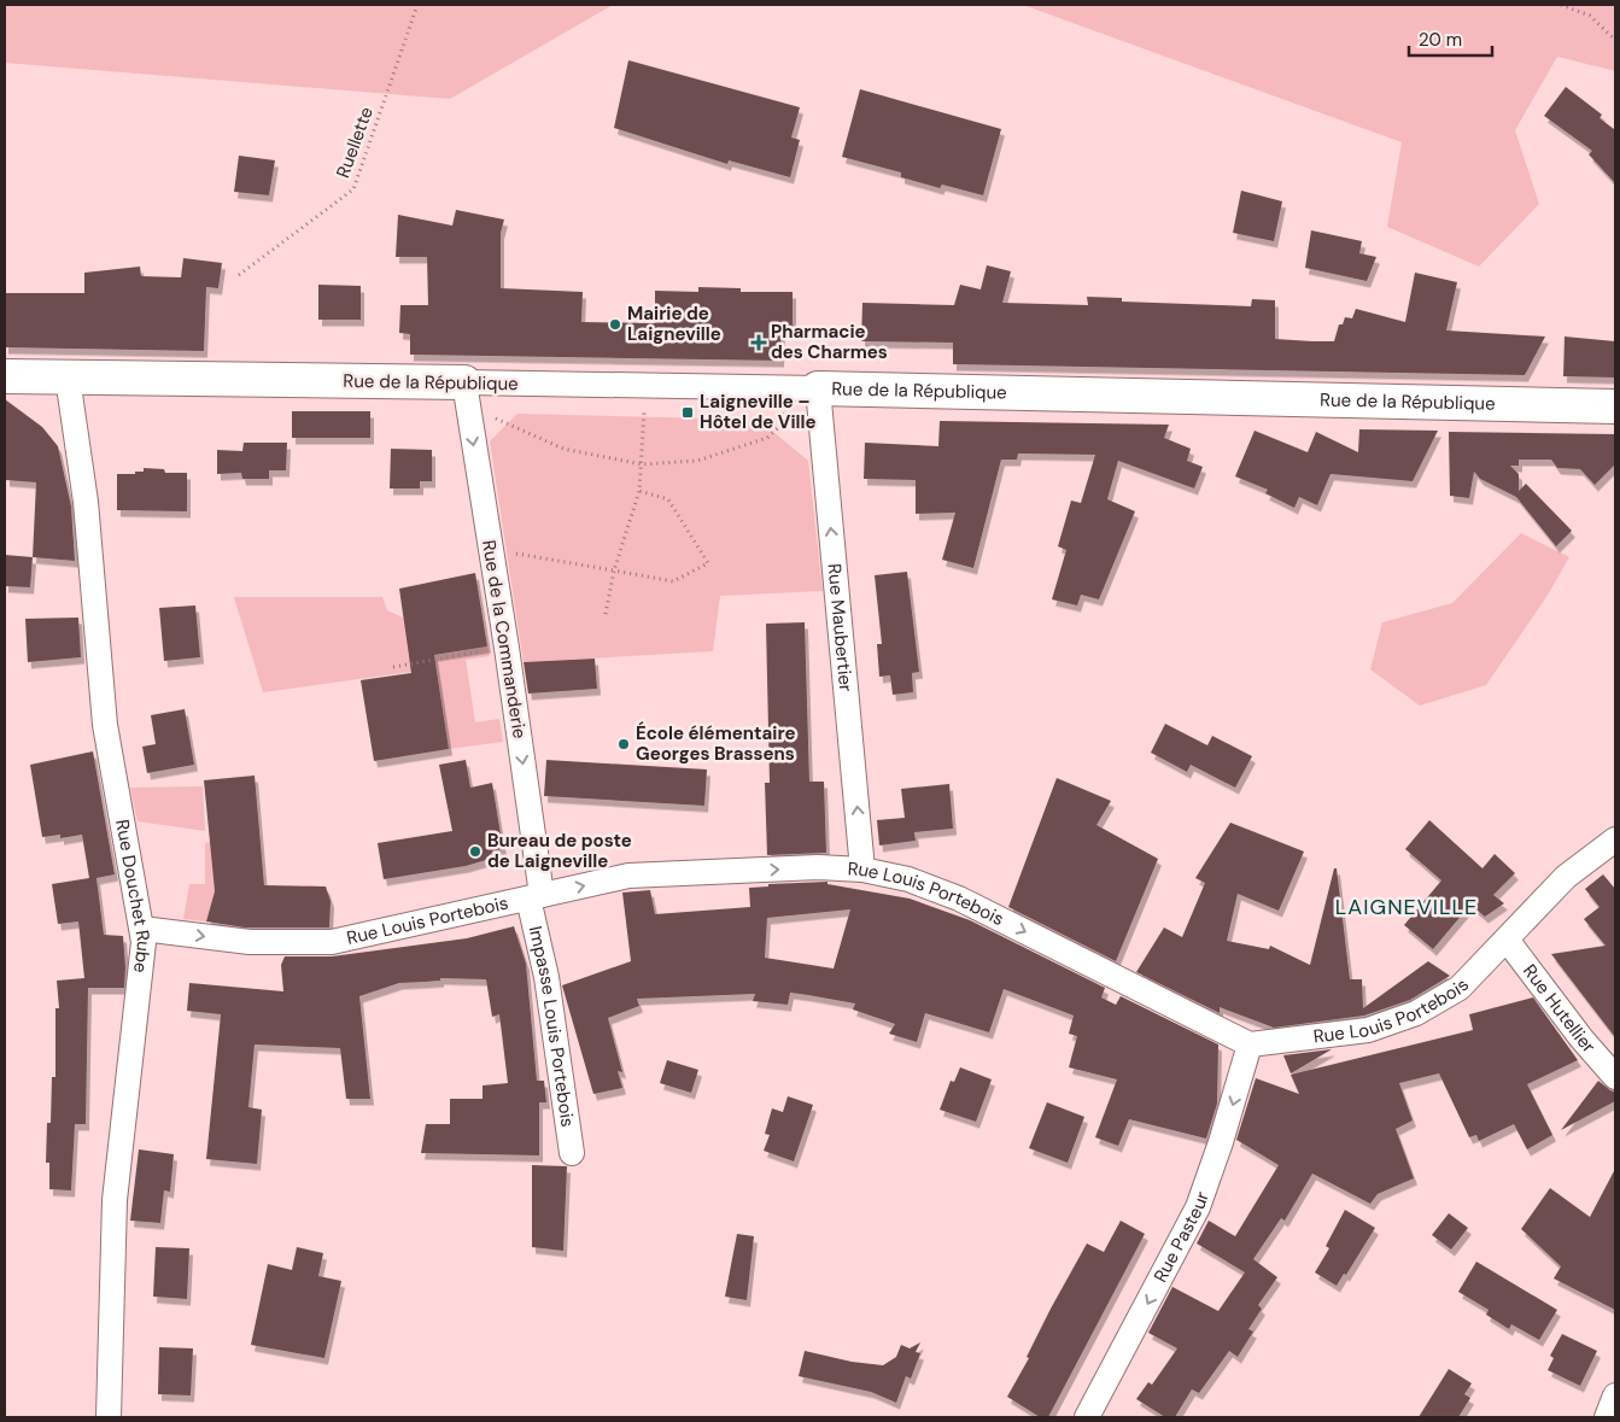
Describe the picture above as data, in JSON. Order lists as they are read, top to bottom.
{
  "streets": {
    "main road": ["Rue de la République"],
    "street": [
      "Rue Maubertier",
      "Rue de la Commanderie",
      "Rue Douchet Rube",
      "Rue Louis Portebois",
      "Rue Hutellier",
      "Impasse Louis Portebois",
      "Rue Pasteur"
    ],
    "path": ["Ruellette"]
  },
  "crossings": [
    ["Rue de la République", "Rue Maubertier"],
    ["Rue de la République", "Rue de la Commanderie"],
    ["Rue de la République", "Rue Douchet Rube"],
    ["Rue Maubertier", "Rue Louis Portebois"],
    ["Rue de la Commanderie", "Rue Louis Portebois"],
    ["Rue de la Commanderie", "Impasse Louis Portebois"],
    ["Rue Douchet Rube", "Rue Louis Portebois"],
    ["Rue Louis Portebois", "Rue Hutellier"],
    ["Rue Louis Portebois", "Impasse Louis Portebois"],
    ["Rue Louis Portebois", "Rue Pasteur"]
  ],
  "one_way": [
    "Rue Maubertier",
    "Rue de la Commanderie",
    "Rue Louis Portebois",
    "Rue Pasteur"
  ],
  "districts": ["LAIGNEVILLE"],
  "places": {
    "other": ["Mairie de Laigneville", "École élémentaire Georges Brassens", "Bureau de poste de Laigneville"],
    "health": ["Pharmacie des Charmes"],
    "transit": ["Laigneville – Hôtel de Ville"]
  },
  "scale_bar": "20 m"
}
